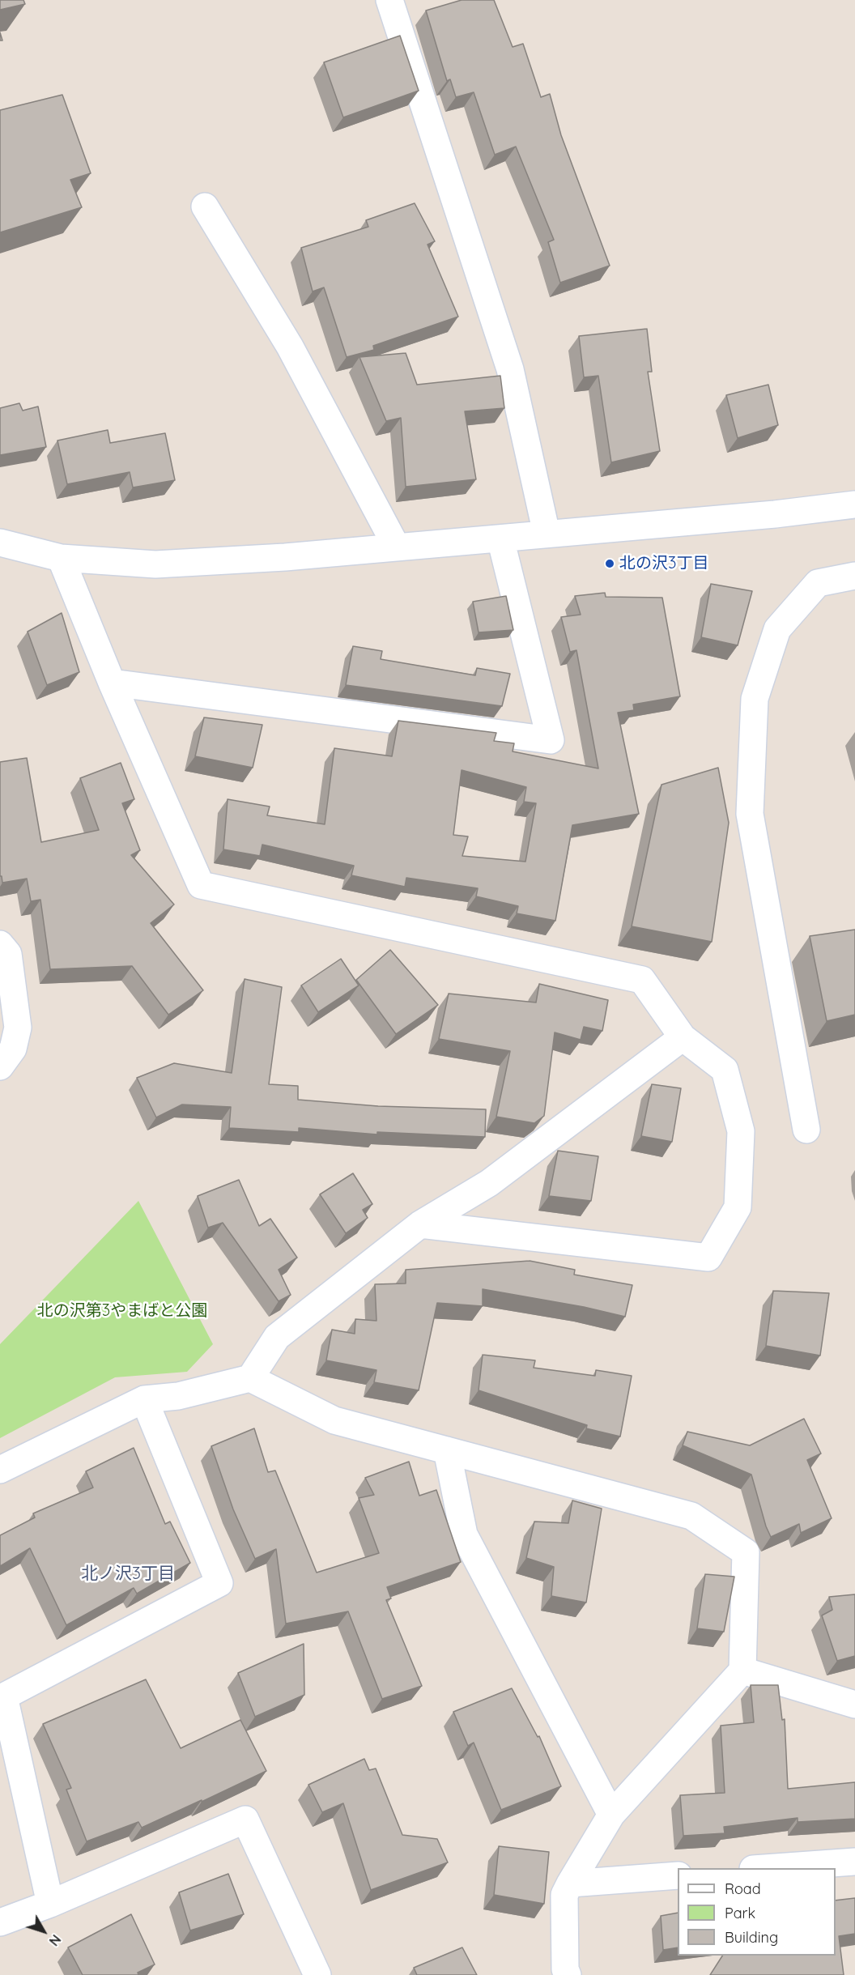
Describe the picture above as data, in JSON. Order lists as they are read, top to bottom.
{
  "districts": ["北ノ沢3丁目"],
  "parks": ["北の沢第3やまばと公園"],
  "places": ["北の沢3丁目"],
  "legend": ["Road", "Park", "Building"],
  "north": "bottom right"
}
